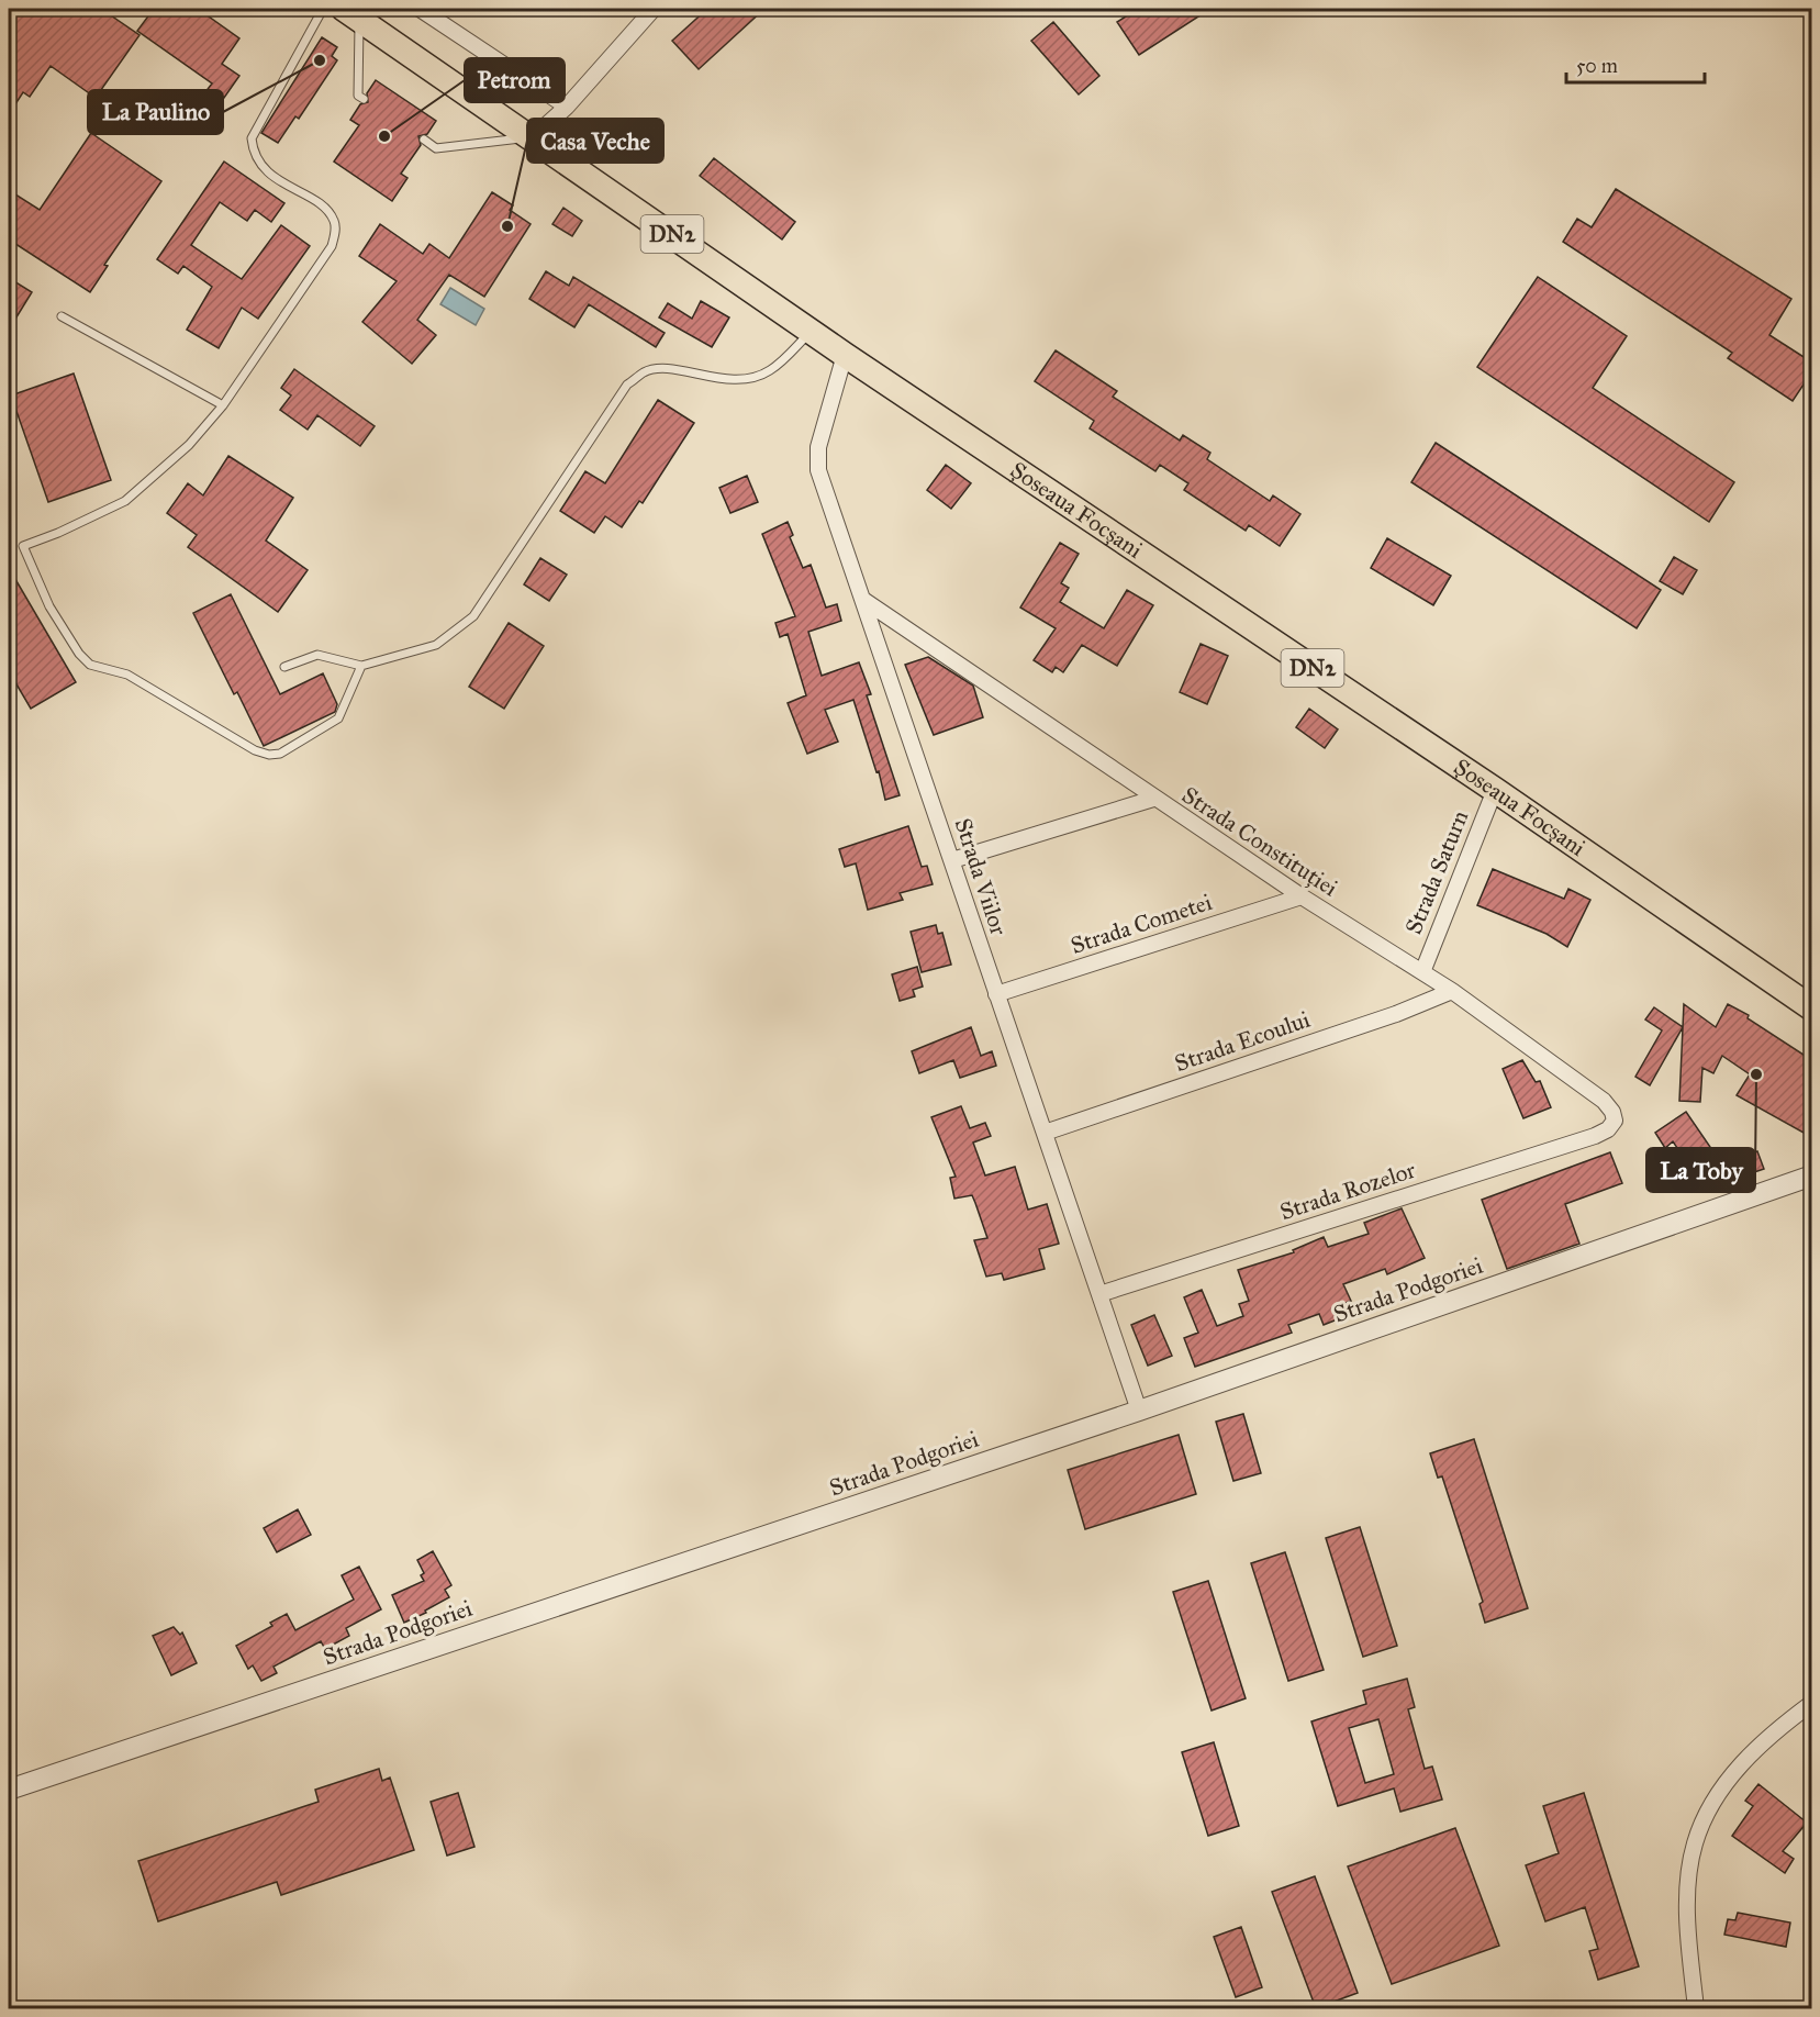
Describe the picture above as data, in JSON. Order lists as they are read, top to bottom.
{
  "streets": {
    "main road": ["DN2", "Șoseaua Focșani"],
    "street": [
      "Strada Constituției",
      "Strada Saturn",
      "Strada Viilor",
      "Strada Cometei",
      "Strada Ecoului",
      "Strada Rozelor",
      "Strada Podgoriei"
    ]
  },
  "crossings": [
    ["Șoseaua Focșani", "Strada Saturn"],
    ["Șoseaua Focșani", "Strada Viilor"],
    ["Strada Constituției", "Strada Saturn"],
    ["Strada Constituției", "Strada Viilor"],
    ["Strada Constituției", "Strada Cometei"],
    ["Strada Constituției", "Strada Ecoului"],
    ["Strada Constituției", "Strada Rozelor"],
    ["Strada Viilor", "Strada Cometei"],
    ["Strada Viilor", "Strada Ecoului"],
    ["Strada Viilor", "Strada Rozelor"],
    ["Strada Viilor", "Strada Podgoriei"]
  ],
  "places": [
    "La Paulino",
    "Petrom",
    "Casa Veche",
    "La Toby"
  ],
  "scale_bar": "50 m"
}
